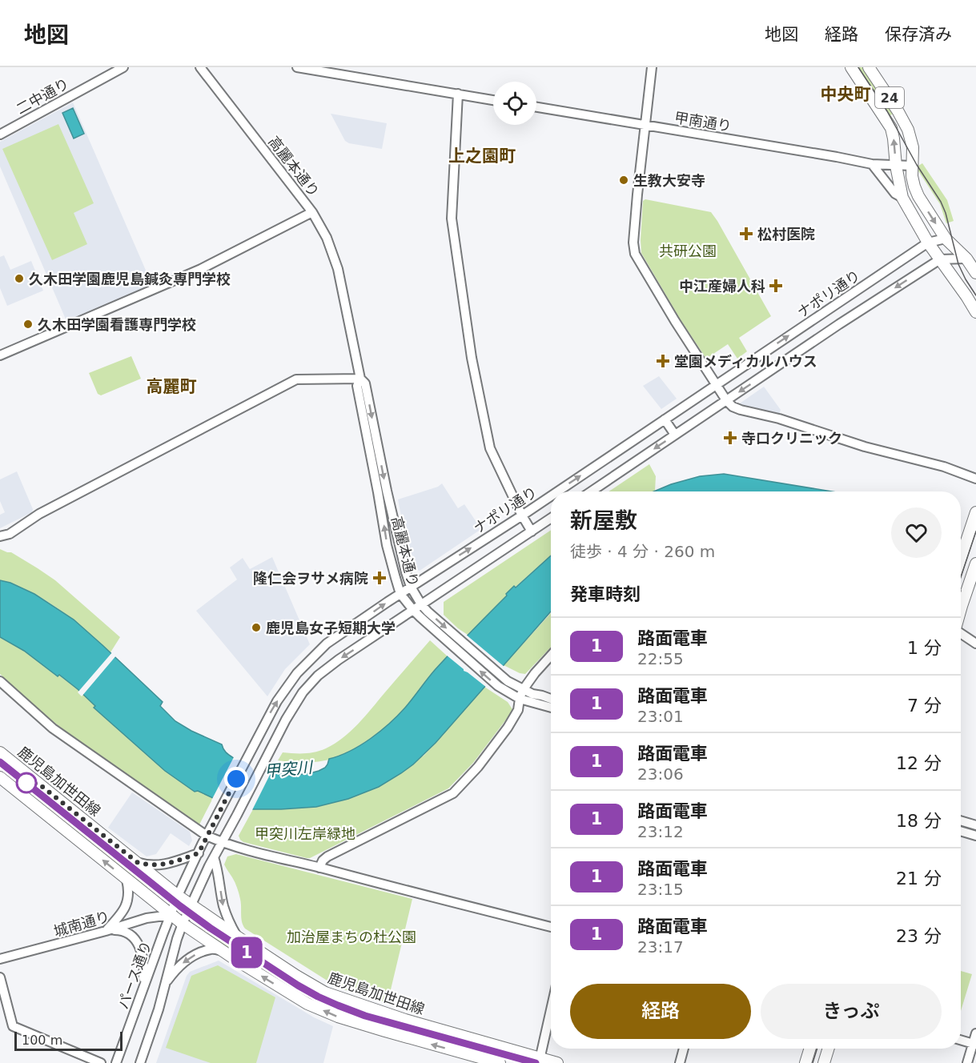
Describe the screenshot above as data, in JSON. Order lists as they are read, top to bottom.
{
  "streets": {
    "main road": ["24", "鹿児島加世田線"],
    "street": [
      "二中通り",
      "甲南通り",
      "高麗本通り",
      "ナポリ通り",
      "城南通り",
      "パース通り"
    ]
  },
  "crossings": [
    ["24", "甲南通り"],
    ["24", "ナポリ通り"],
    ["高麗本通り", "ナポリ通り"],
    ["ナポリ通り", "鹿児島加世田線"],
    ["ナポリ通り", "パース通り"],
    ["鹿児島加世田線", "パース通り"],
    ["城南通り", "パース通り"]
  ],
  "districts": ["中央町", "上之園町", "高麗町"],
  "water": ["甲突川"],
  "parks": ["共研公園", "甲突川左岸緑地", "加治屋まちの杜公園"],
  "places": {
    "other": [
      "生教大安寺",
      "久木田学園鹿児島鍼灸専門学校",
      "久木田学園看護専門学校",
      "鹿児島女子短期大学"
    ],
    "health": [
      "松村医院",
      "中江産婦人科",
      "堂園メディカルハウス",
      "寺口クリニック",
      "隆仁会ヲサメ病院"
    ]
  },
  "lines": ["tram line 1"],
  "scale_bar": "100 m",
  "page": {
    "header": "地図",
    "nav": ["地図", "経路", "保存済み"],
    "on_map": "1",
    "heading": [
      ["新屋敷", "徒歩 · 4 分 · 260 m"],
      "発車時刻"
    ],
    "list": [
      {
        "mark": "1",
        "name": "路面電車",
        "note": "22:55",
        "value": "1 分"
      },
      {
        "mark": "1",
        "name": "路面電車",
        "note": "23:01",
        "value": "7 分"
      },
      {
        "mark": "1",
        "name": "路面電車",
        "note": "23:06",
        "value": "12 分"
      },
      {
        "mark": "1",
        "name": "路面電車",
        "note": "23:12",
        "value": "18 分"
      },
      {
        "mark": "1",
        "name": "路面電車",
        "note": "23:15",
        "value": "21 分"
      },
      {
        "mark": "1",
        "name": "路面電車",
        "note": "23:17",
        "value": "23 分"
      }
    ],
    "buttons": ["経路", "きっぷ"],
    "scale": "100 m"
  }
}
